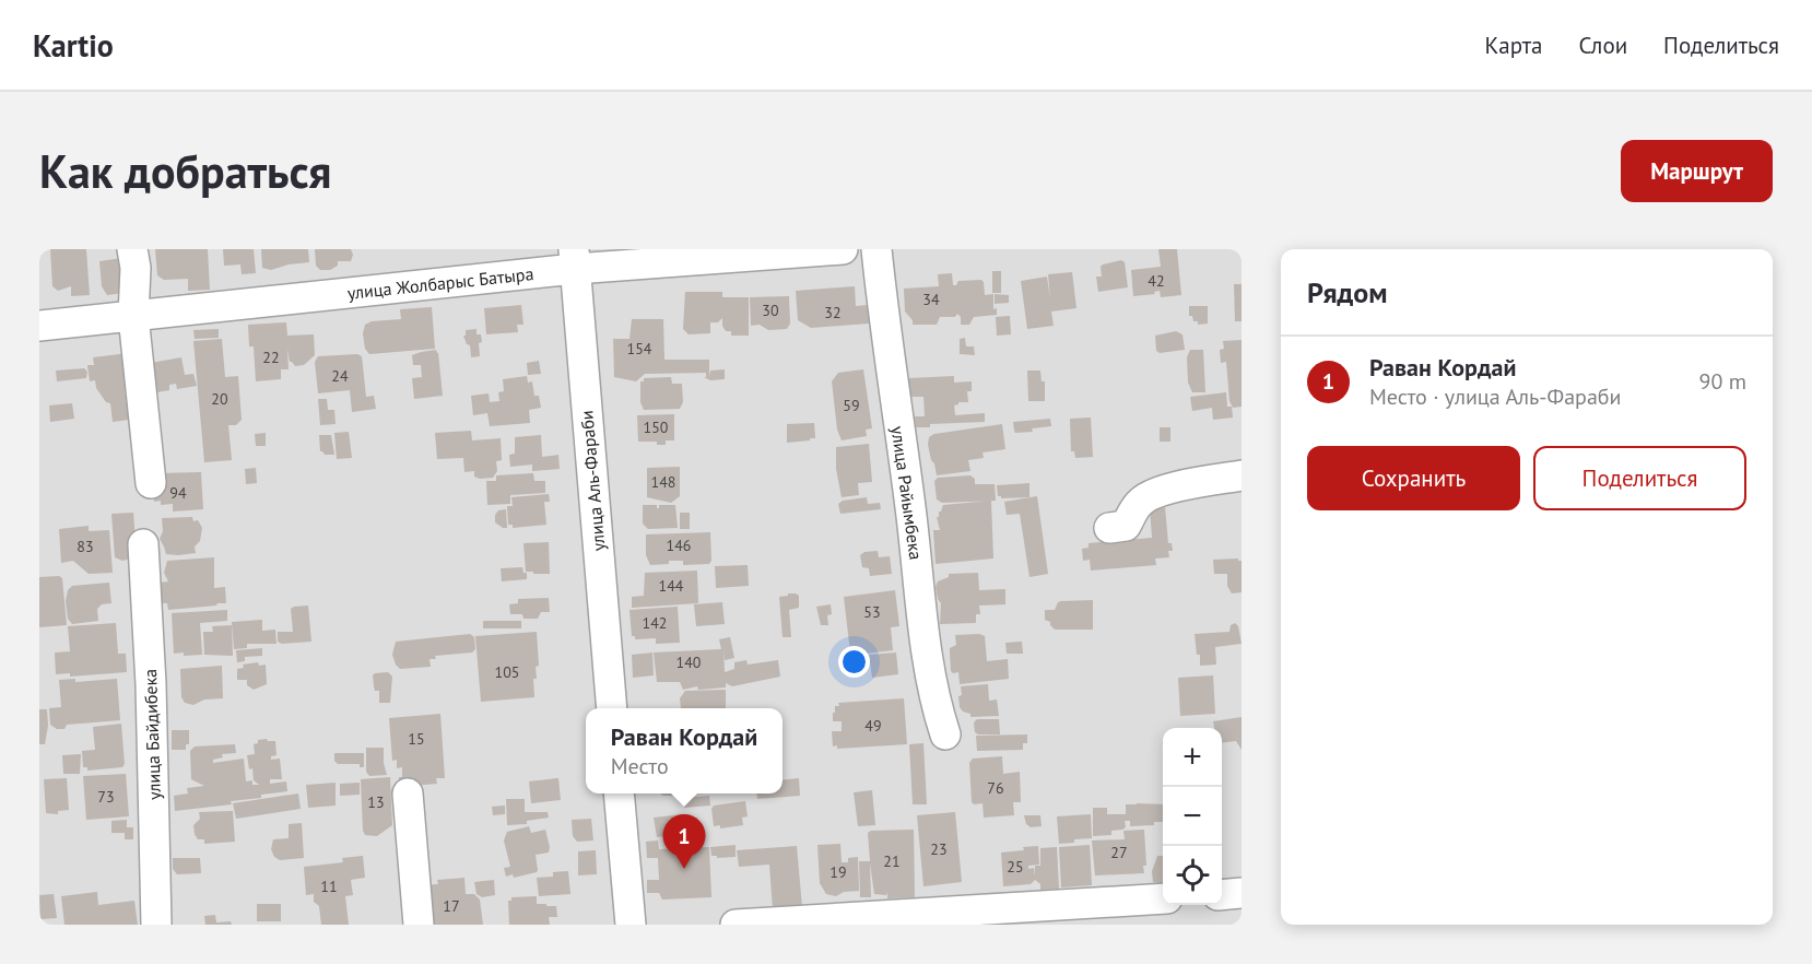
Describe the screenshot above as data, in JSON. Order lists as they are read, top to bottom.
{
  "streets": {
    "street": [
      "улица Жолбарыс Батыра",
      "улица Аль-Фараби",
      "улица Райымбека",
      "улица Байдибека"
    ]
  },
  "crossings": [
    ["улица Жолбарыс Батыра", "улица Аль-Фараби"]
  ],
  "house_numbers": [
    "42",
    "34",
    "30",
    "32",
    "154",
    "22",
    "24",
    "20",
    "59",
    "150",
    "148",
    "94",
    "146",
    "83",
    "144",
    "53",
    "142",
    "140",
    "105",
    "49",
    "15",
    "76",
    "73",
    "13",
    "23",
    "27",
    "21",
    "25",
    "19",
    "11",
    "17"
  ],
  "page": {
    "header": "Kartio",
    "nav": ["Карта", "Слои", "Поделиться"],
    "buttons": [
      "Маршрут",
      ["Сохранить", "Поделиться"]
    ],
    "title": "Как добраться",
    "heading": "Рядом",
    "list": [
      {
        "mark": "1",
        "name": "Раван Кордай",
        "note": "Место · улица Аль-Фараби",
        "value": "90 m"
      }
    ],
    "popup": ["Раван Кордай", "Место"],
    "map_buttons": ["+", "−"],
    "pins": "1"
  }
}
